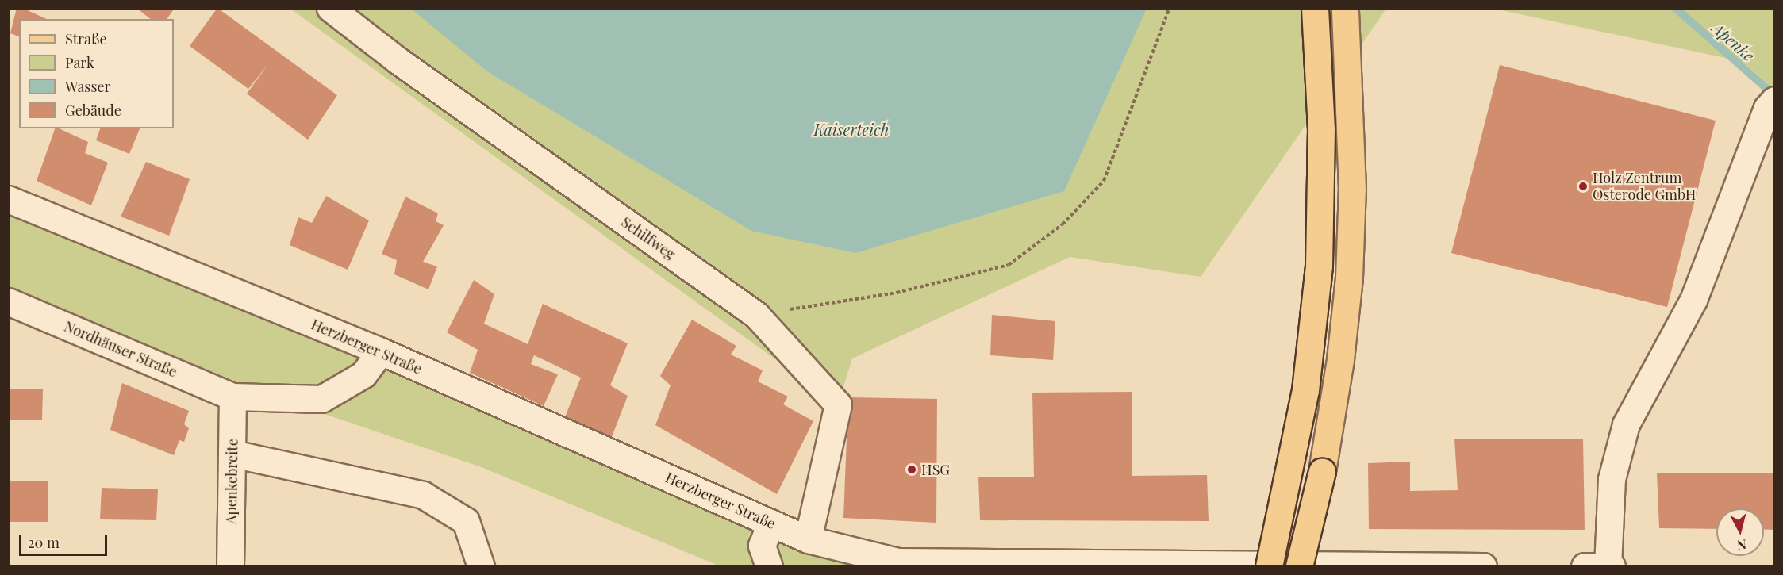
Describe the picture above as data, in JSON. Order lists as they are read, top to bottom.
{
  "streets": {
    "street": [
      "Schilfweg",
      "Herzberger Straße",
      "Nordhäuser Straße",
      "Apenkebreite"
    ]
  },
  "crossings": [
    ["Schilfweg", "Herzberger Straße"],
    ["Nordhäuser Straße", "Apenkebreite"]
  ],
  "water": ["Apenke", "Kaiserteich"],
  "places": ["Holz Zentrum Osterode GmbH", "HSG"],
  "legend": [
    "Straße",
    "Park",
    "Wasser",
    "Gebäude"
  ],
  "scale_bar": "20 m",
  "north": "bottom"
}
